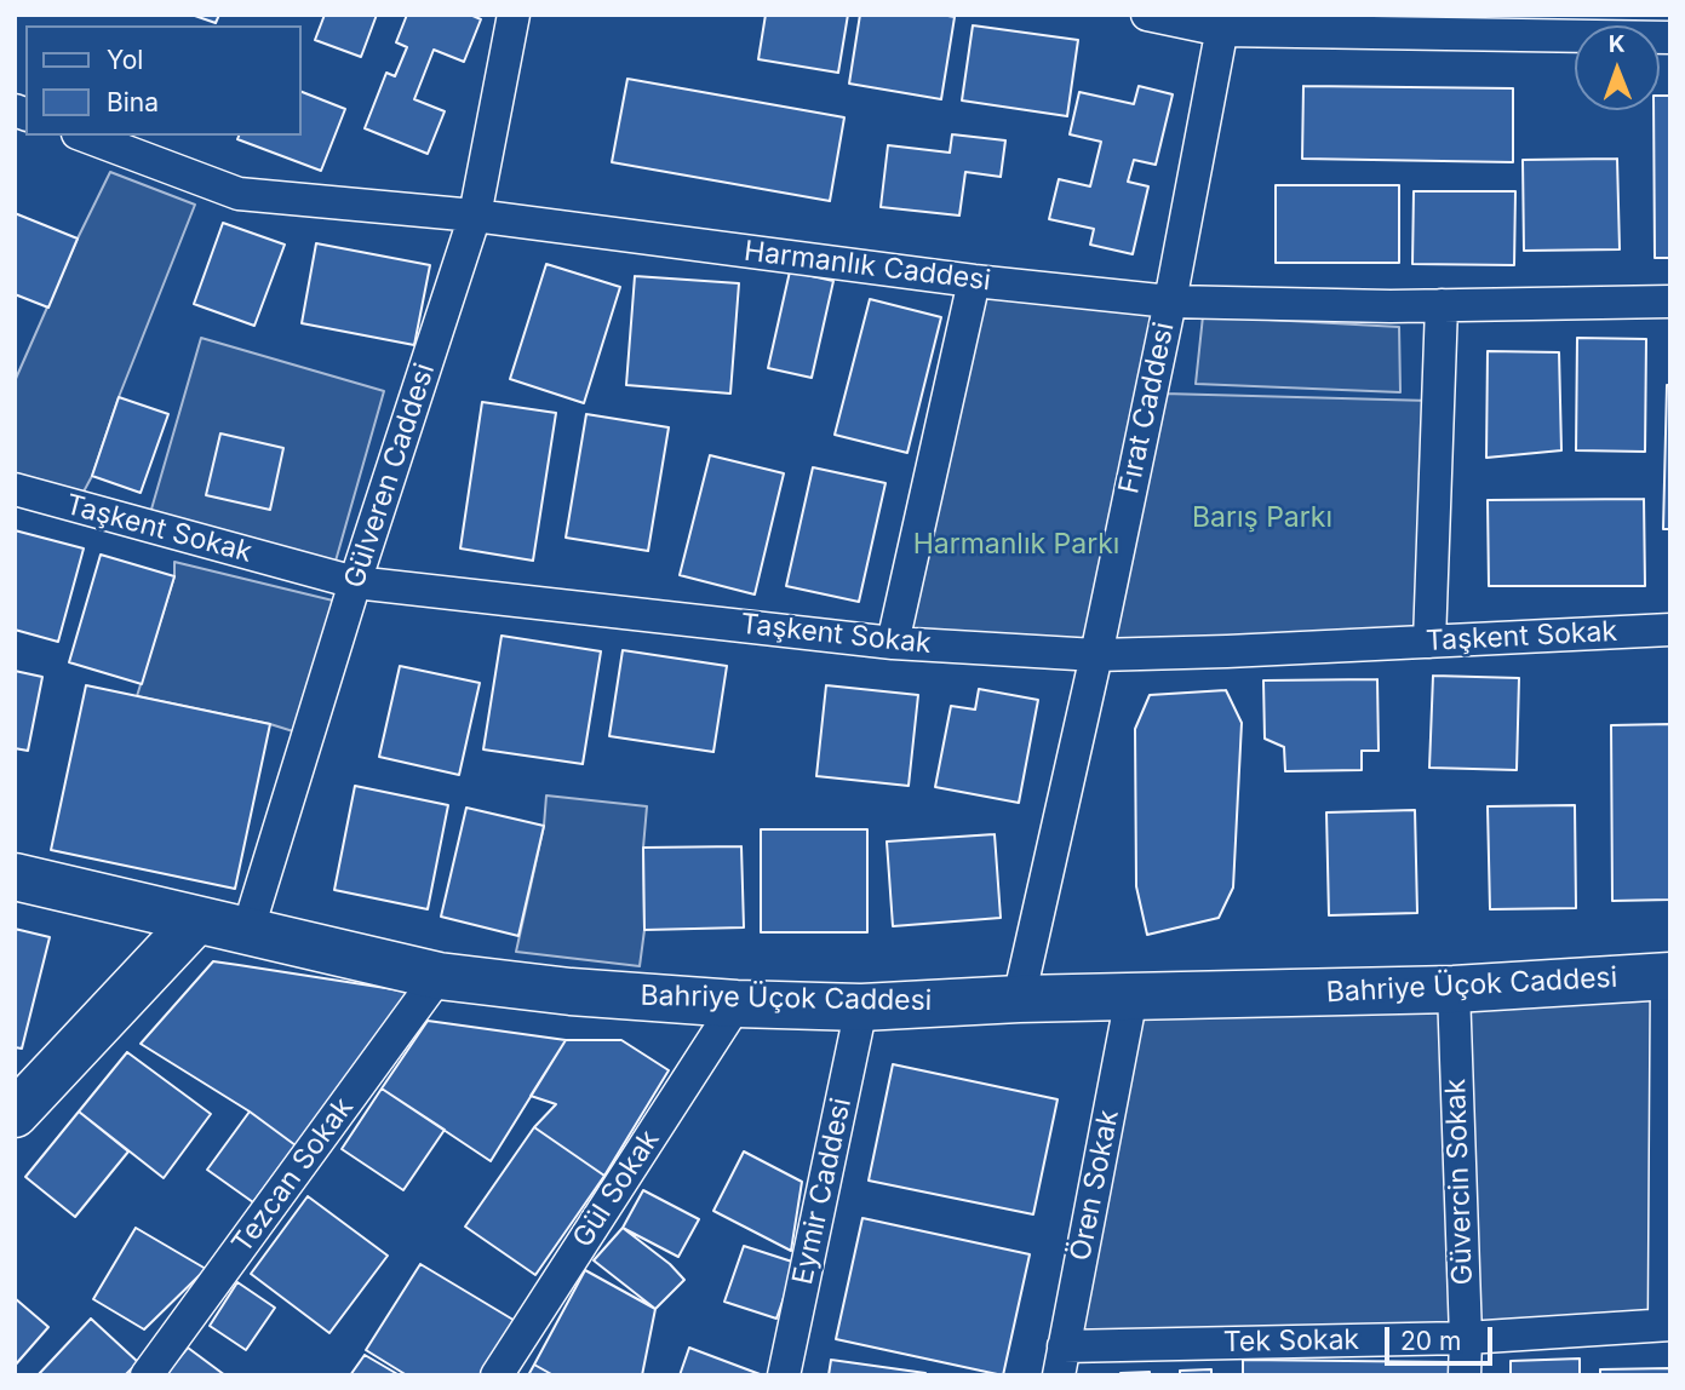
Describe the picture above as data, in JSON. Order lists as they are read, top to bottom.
{
  "streets": {
    "main road": ["Bahriye Üçok Caddesi"],
    "street": [
      "Harmanlık Caddesi",
      "Fırat Caddesi",
      "Gülveren Caddesi",
      "Taşkent Sokak",
      "Tezcan Sokak",
      "Güvercin Sokak",
      "Ören Sokak",
      "Gül Sokak",
      "Eymir Caddesi",
      "Tek Sokak"
    ]
  },
  "crossings": [
    ["Harmanlık Caddesi", "Fırat Caddesi"],
    ["Harmanlık Caddesi", "Gülveren Caddesi"],
    ["Fırat Caddesi", "Taşkent Sokak"],
    ["Fırat Caddesi", "Bahriye Üçok Caddesi"],
    ["Gülveren Caddesi", "Taşkent Sokak"],
    ["Gülveren Caddesi", "Bahriye Üçok Caddesi"],
    ["Bahriye Üçok Caddesi", "Tezcan Sokak"],
    ["Bahriye Üçok Caddesi", "Güvercin Sokak"],
    ["Bahriye Üçok Caddesi", "Ören Sokak"],
    ["Bahriye Üçok Caddesi", "Gül Sokak"],
    ["Bahriye Üçok Caddesi", "Eymir Caddesi"],
    ["Güvercin Sokak", "Tek Sokak"],
    ["Ören Sokak", "Tek Sokak"]
  ],
  "parks": ["Barış Parkı", "Harmanlık Parkı"],
  "legend": ["Yol", "Bina"],
  "scale_bar": "20 m",
  "north": "top"
}
